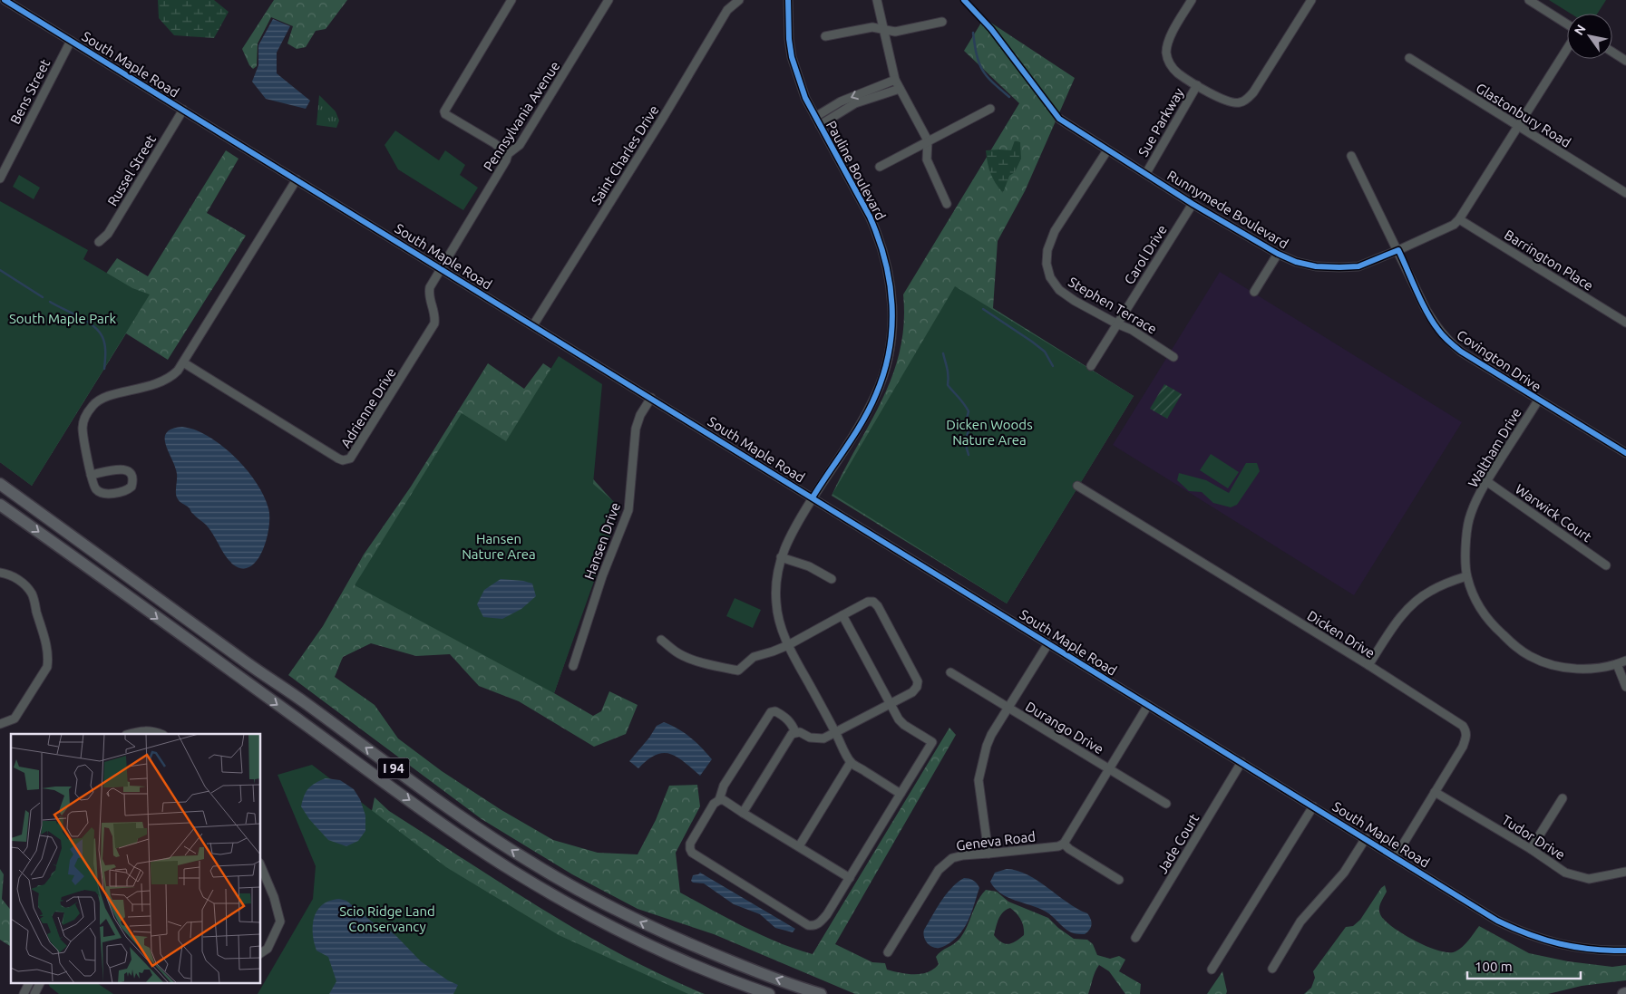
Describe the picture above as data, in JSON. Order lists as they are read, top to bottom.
{
  "streets": {
    "highway": ["I 94"],
    "street": [
      "South Maple Road",
      "Bens Street",
      "Glastonbury Road",
      "Pennsylvania Avenue",
      "Sue Parkway",
      "Saint Charles Drive",
      "Russel Street",
      "Pauline Boulevard",
      "Runnymede Boulevard",
      "Carol Drive",
      "Barrington Place",
      "Stephen Terrace",
      "Covington Drive",
      "Adrienne Drive",
      "Waltham Drive",
      "Warwick Court",
      "Hansen Drive",
      "Dicken Drive",
      "Durango Drive",
      "Tudor Drive",
      "Geneva Road",
      "Jade Court"
    ]
  },
  "crossings": [
    ["South Maple Road", "Bens Street"],
    ["South Maple Road", "Pennsylvania Avenue"],
    ["South Maple Road", "Saint Charles Drive"],
    ["South Maple Road", "Russel Street"],
    ["South Maple Road", "Pauline Boulevard"],
    ["South Maple Road", "Adrienne Drive"],
    ["South Maple Road", "Hansen Drive"],
    ["South Maple Road", "Dicken Drive"],
    ["South Maple Road", "Jade Court"],
    ["Glastonbury Road", "Runnymede Boulevard"],
    ["Pennsylvania Avenue", "Adrienne Drive"],
    ["Sue Parkway", "Runnymede Boulevard"],
    ["Runnymede Boulevard", "Carol Drive"],
    ["Runnymede Boulevard", "Barrington Place"],
    ["Runnymede Boulevard", "Stephen Terrace"],
    ["Runnymede Boulevard", "Covington Drive"],
    ["Carol Drive", "Stephen Terrace"],
    ["Covington Drive", "Waltham Drive"],
    ["Waltham Drive", "Warwick Court"],
    ["Dicken Drive", "Tudor Drive"]
  ],
  "parks": [
    "South Maple Park",
    "Dicken Woods Nature Area",
    "Hansen Nature Area",
    "Scio Ridge Land Conservancy"
  ],
  "scale_bar": "100 m",
  "north": "top left"
}
